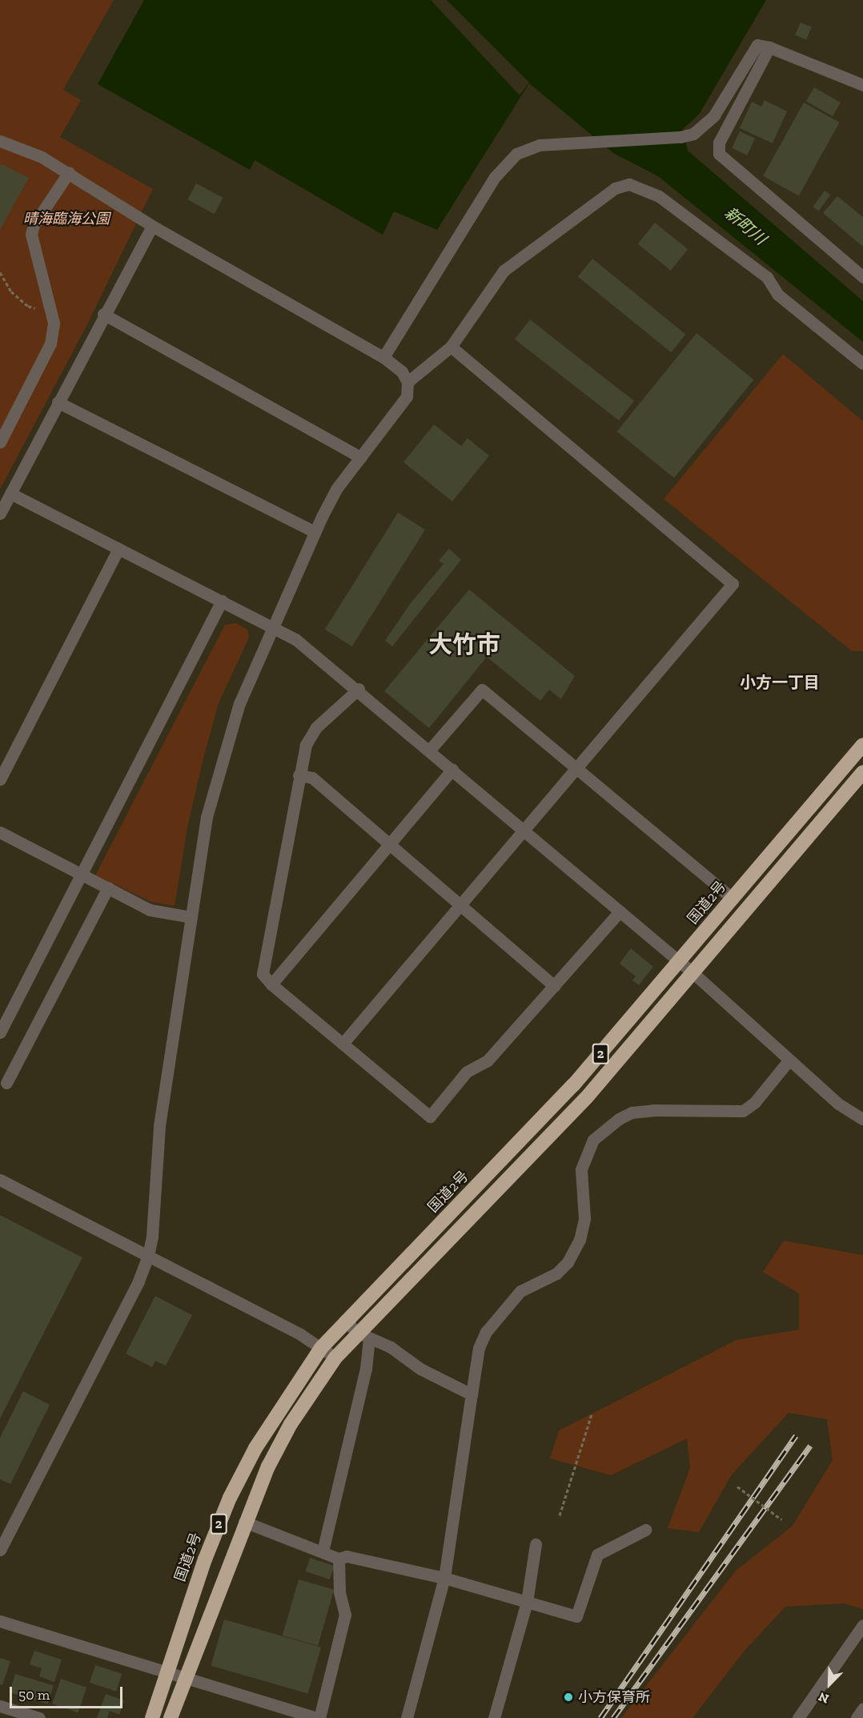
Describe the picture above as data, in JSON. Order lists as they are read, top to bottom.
{
  "streets": {
    "highway": ["国道2号", "2"]
  },
  "districts": ["大竹市", "小方一丁目"],
  "water": ["新町川"],
  "parks": ["晴海臨海公園"],
  "places": ["小方保育所"],
  "scale_bar": "50 m",
  "north": "bottom left"
}
